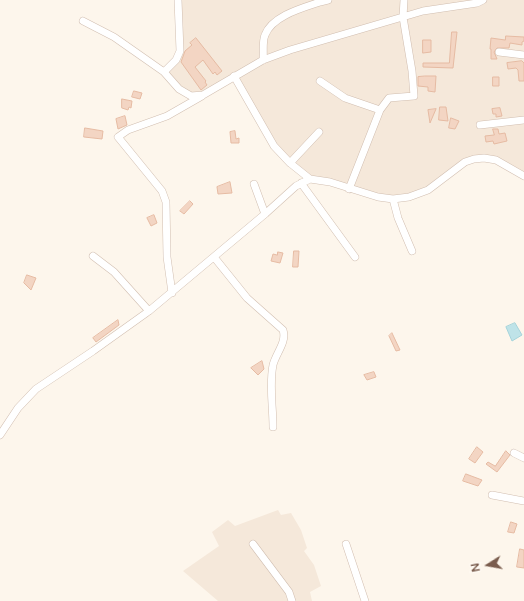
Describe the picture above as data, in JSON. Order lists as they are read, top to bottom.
{
  "north": "left"
}
